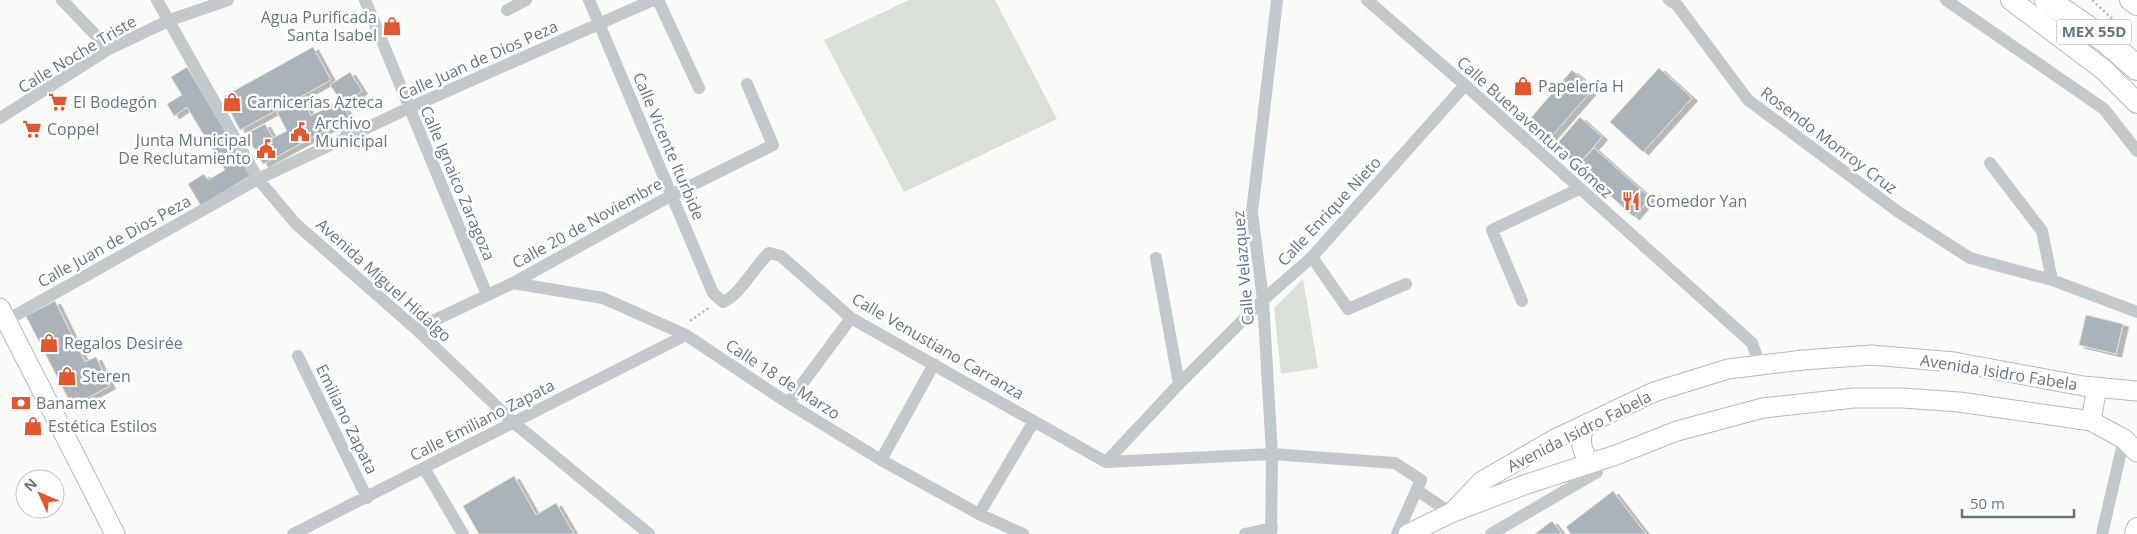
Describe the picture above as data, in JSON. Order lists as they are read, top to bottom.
{
  "streets": {
    "highway": ["MEX 55D"],
    "main road": ["Avenida Isidro Fabela"],
    "street": [
      "Calle Noche Triste",
      "Calle Juan de Dios Peza",
      "Calle Buenaventura Gómez",
      "Rosendo Monroy Cruz",
      "Calle Vicente Iturbide",
      "Calle Ignaico Zaragoza",
      "Calle Enrique Nieto",
      "Calle 20 de Noviembre",
      "Calle Velazquez",
      "Avenida Miguel Hidalgo",
      "Calle Venustiano Carranza",
      "Calle 18 de Marzo",
      "Emiliano Zapata",
      "Calle Emiliano Zapata"
    ]
  },
  "crossings": [
    ["Calle Noche Triste", "Avenida Miguel Hidalgo"],
    ["Calle Juan de Dios Peza", "Calle Vicente Iturbide"],
    ["Calle Juan de Dios Peza", "Calle Ignaico Zaragoza"],
    ["Calle Juan de Dios Peza", "Avenida Miguel Hidalgo"],
    ["Calle Buenaventura Gómez", "Calle Enrique Nieto"],
    ["Calle Buenaventura Gómez", "Avenida Isidro Fabela"],
    ["Calle Vicente Iturbide", "Calle 20 de Noviembre"],
    ["Calle Vicente Iturbide", "Calle Venustiano Carranza"],
    ["Calle Ignaico Zaragoza", "Calle 20 de Noviembre"],
    ["Calle Enrique Nieto", "Calle Velazquez"],
    ["Calle Enrique Nieto", "Calle Venustiano Carranza"],
    ["Calle 20 de Noviembre", "Avenida Miguel Hidalgo"],
    ["Calle 20 de Noviembre", "Calle 18 de Marzo"],
    ["Avenida Miguel Hidalgo", "Calle Emiliano Zapata"],
    ["Calle 18 de Marzo", "Calle Emiliano Zapata"],
    ["Emiliano Zapata", "Calle Emiliano Zapata"]
  ],
  "places": {
    "shop": [
      "Agua Purificada Santa Isabel",
      "Papelería H",
      "Carnicerías Azteca",
      "Regalos Desirée",
      "Steren",
      "Estética Estilos"
    ],
    "supermarket": ["El Bodegón", "Coppel"],
    "public building": ["Archivo Municipal", "Junta Municipal De Reclutamiento"],
    "restaurant": ["Comedor Yan"],
    "bank": ["Banamex"]
  },
  "scale_bar": "50 m",
  "north": "top left"
}
